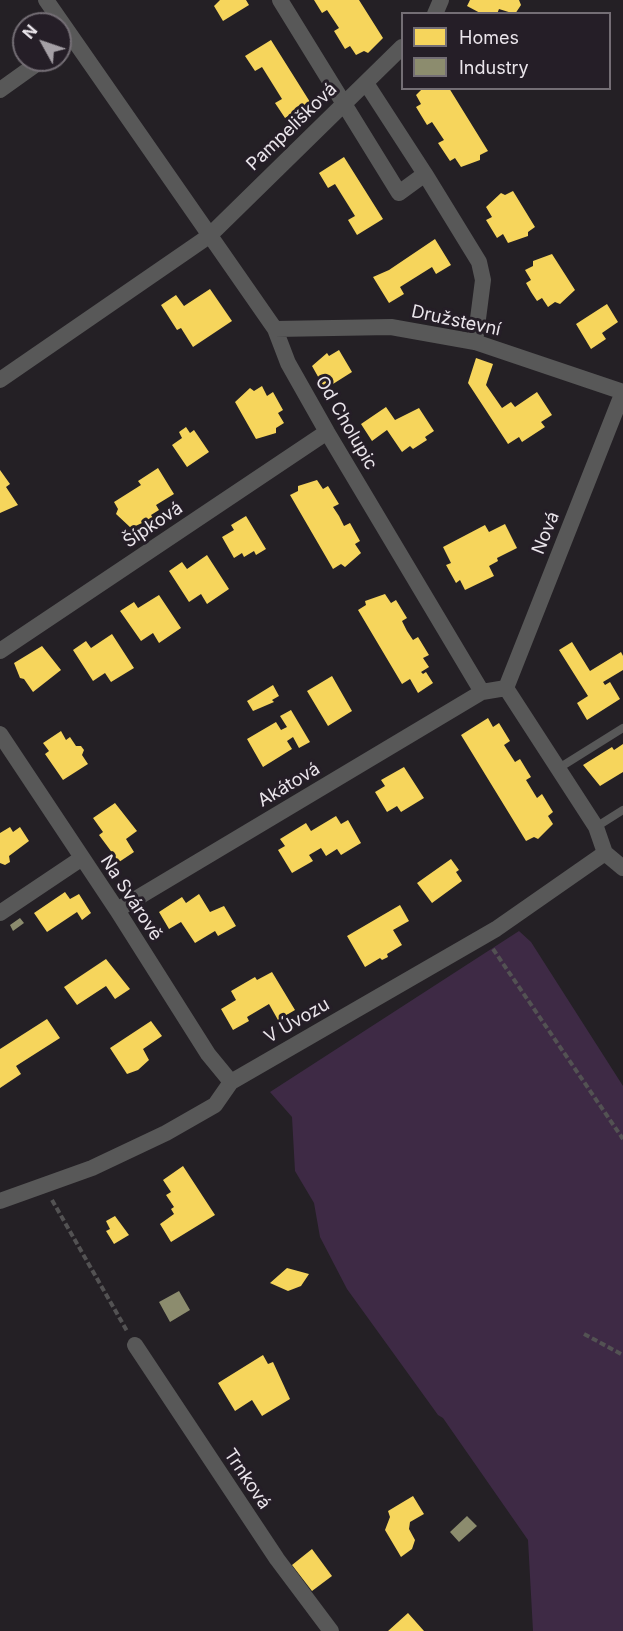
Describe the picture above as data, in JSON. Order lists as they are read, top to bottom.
{
  "streets": {
    "street": [
      "Pampelišková",
      "Družstevní",
      "Od Cholupic",
      "Šípková",
      "Nová",
      "Akátová",
      "Na Svárově",
      "V Úvozu",
      "Trnková"
    ]
  },
  "crossings": [
    ["Pampelišková", "Od Cholupic"],
    ["Družstevní", "Od Cholupic"],
    ["Družstevní", "Nová"],
    ["Od Cholupic", "Šípková"],
    ["Od Cholupic", "Akátová"],
    ["Akátová", "Na Svárově"],
    ["Na Svárově", "V Úvozu"]
  ],
  "legend": ["Homes", "Industry"],
  "north": "top left"
}
